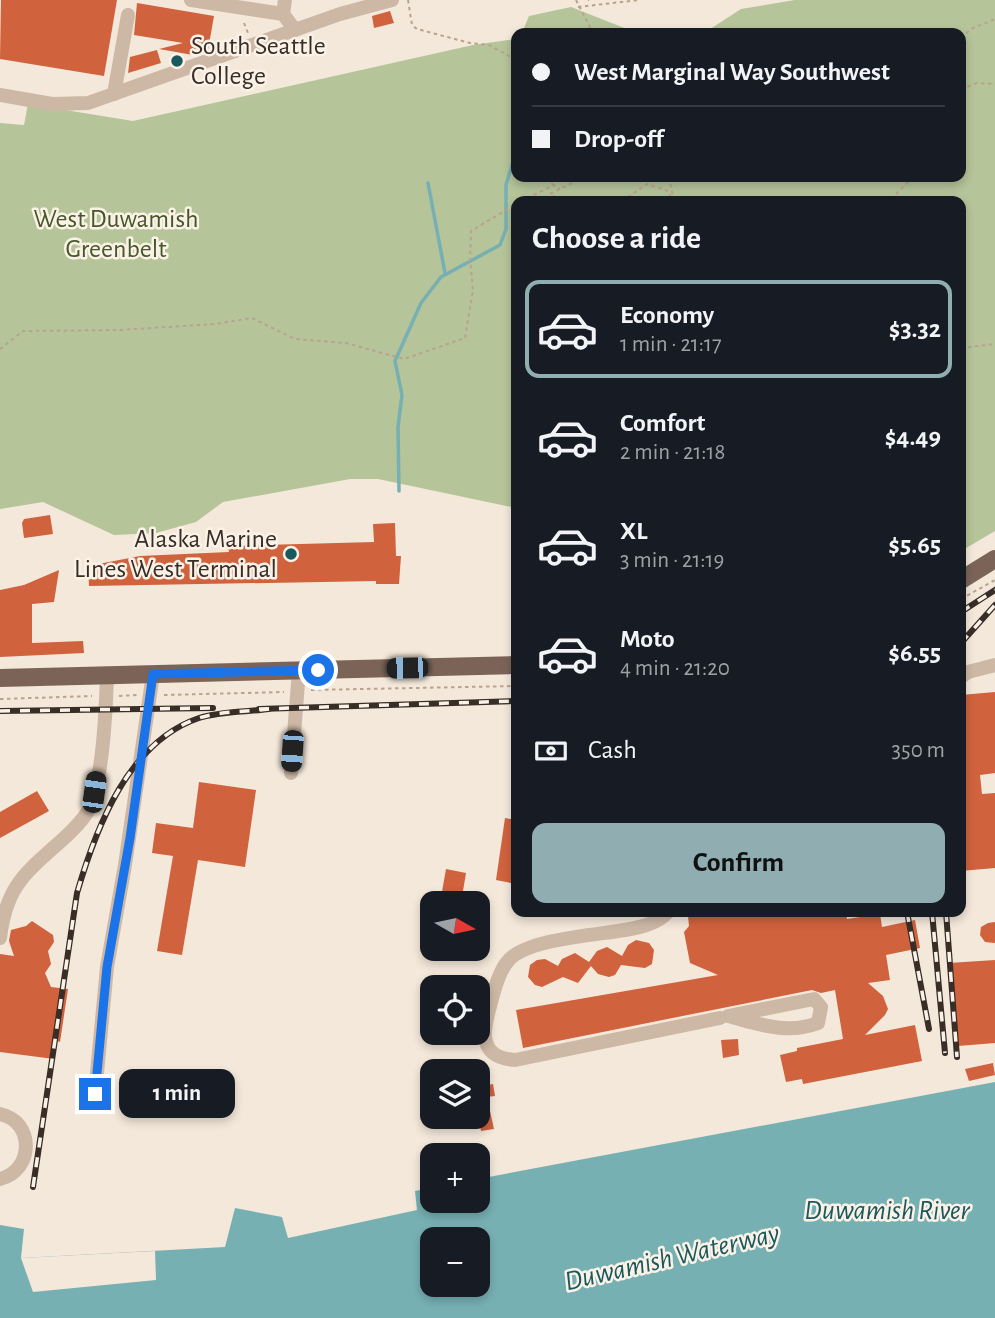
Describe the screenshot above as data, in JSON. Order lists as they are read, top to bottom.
{
  "water": ["Duwamish River", "Duwamish Waterway"],
  "parks": ["West Duwamish Greenbelt"],
  "places": ["South Seattle College", "Alaska Marine Lines West Terminal"],
  "north": "right",
  "page": {
    "banner": ["West Marginal Way Southwest", "Drop-off"],
    "heading": "Choose a ride",
    "list": [
      {
        "name": "Economy",
        "note": "1 min · 21:17",
        "value": "$3.32"
      },
      {
        "name": "Comfort",
        "note": "2 min · 21:18",
        "value": "$4.49"
      },
      {
        "name": "XL",
        "note": "3 min · 21:19",
        "value": "$5.65"
      },
      {
        "name": "Moto",
        "note": "4 min · 21:20",
        "value": "$6.55"
      }
    ],
    "pay": ["Cash", "350 m"],
    "buttons": "Confirm",
    "map_buttons": ["+", "−"],
    "bubble": "1 min"
  }
}
